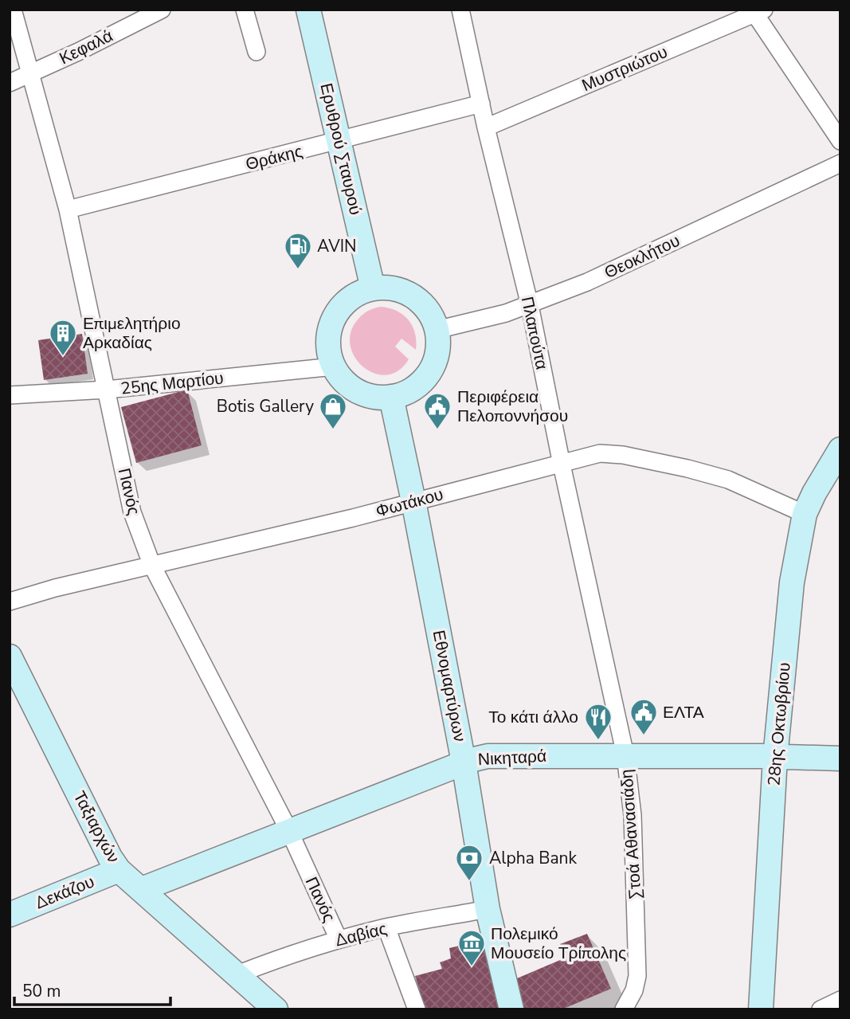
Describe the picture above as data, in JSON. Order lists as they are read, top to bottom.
{
  "streets": {
    "main road": [
      "Ερυθρού Σταυρού",
      "Εθνομαρτύρων",
      "28ης Οκτωβρίου",
      "Νικηταρά",
      "Ταξιαρχών",
      "Δεκάζου"
    ],
    "street": [
      "Κεφαλά",
      "Μυστριώτου",
      "Θράκης",
      "Θεοκλήτου",
      "Πλαπούτα",
      "25ης Μαρτίου",
      "Πανός",
      "Φωτάκου",
      "Στοά Αθανασιάδη",
      "Δαβίας"
    ]
  },
  "crossings": [
    ["Κεφαλά", "Πανός"],
    ["Μυστριώτου", "Πλαπούτα"],
    ["Ερυθρού Σταυρού", "Θράκης"],
    ["Ερυθρού Σταυρού", "Θεοκλήτου"],
    ["Ερυθρού Σταυρού", "25ης Μαρτίου"],
    ["Ερυθρού Σταυρού", "Εθνομαρτύρων"],
    ["Θράκης", "Πλαπούτα"],
    ["Θράκης", "Πανός"],
    ["Θεοκλήτου", "Πλαπούτα"],
    ["Θεοκλήτου", "25ης Μαρτίου"],
    ["Θεοκλήτου", "Εθνομαρτύρων"],
    ["Πλαπούτα", "Φωτάκου"],
    ["Πλαπούτα", "Νικηταρά"],
    ["Πλαπούτα", "Στοά Αθανασιάδη"],
    ["25ης Μαρτίου", "Πανός"],
    ["25ης Μαρτίου", "Εθνομαρτύρων"],
    ["Πανός", "Φωτάκου"],
    ["Πανός", "Νικηταρά"],
    ["Πανός", "Δαβίας"],
    ["Φωτάκου", "Εθνομαρτύρων"],
    ["Φωτάκου", "28ης Οκτωβρίου"],
    ["Εθνομαρτύρων", "Νικηταρά"],
    ["Εθνομαρτύρων", "Δαβίας"],
    ["28ης Οκτωβρίου", "Νικηταρά"],
    ["Νικηταρά", "Ταξιαρχών"],
    ["Νικηταρά", "Στοά Αθανασιάδη"],
    ["Ταξιαρχών", "Δεκάζου"],
    ["Ταξιαρχών", "Δαβίας"]
  ],
  "places": {
    "fuel station": ["AVIN"],
    "building": ["Επιμελητήριο Αρκαδίας"],
    "shop": ["Botis Gallery"],
    "public building": ["Περιφέρεια Πελοποννήσου", "ΕΛΤΑ"],
    "restaurant": ["Το κάτι άλλο"],
    "bank": ["Alpha Bank"],
    "museum": ["Πολεμικό Μουσείο Τρίπολης"]
  },
  "scale_bar": "50 m"
}
